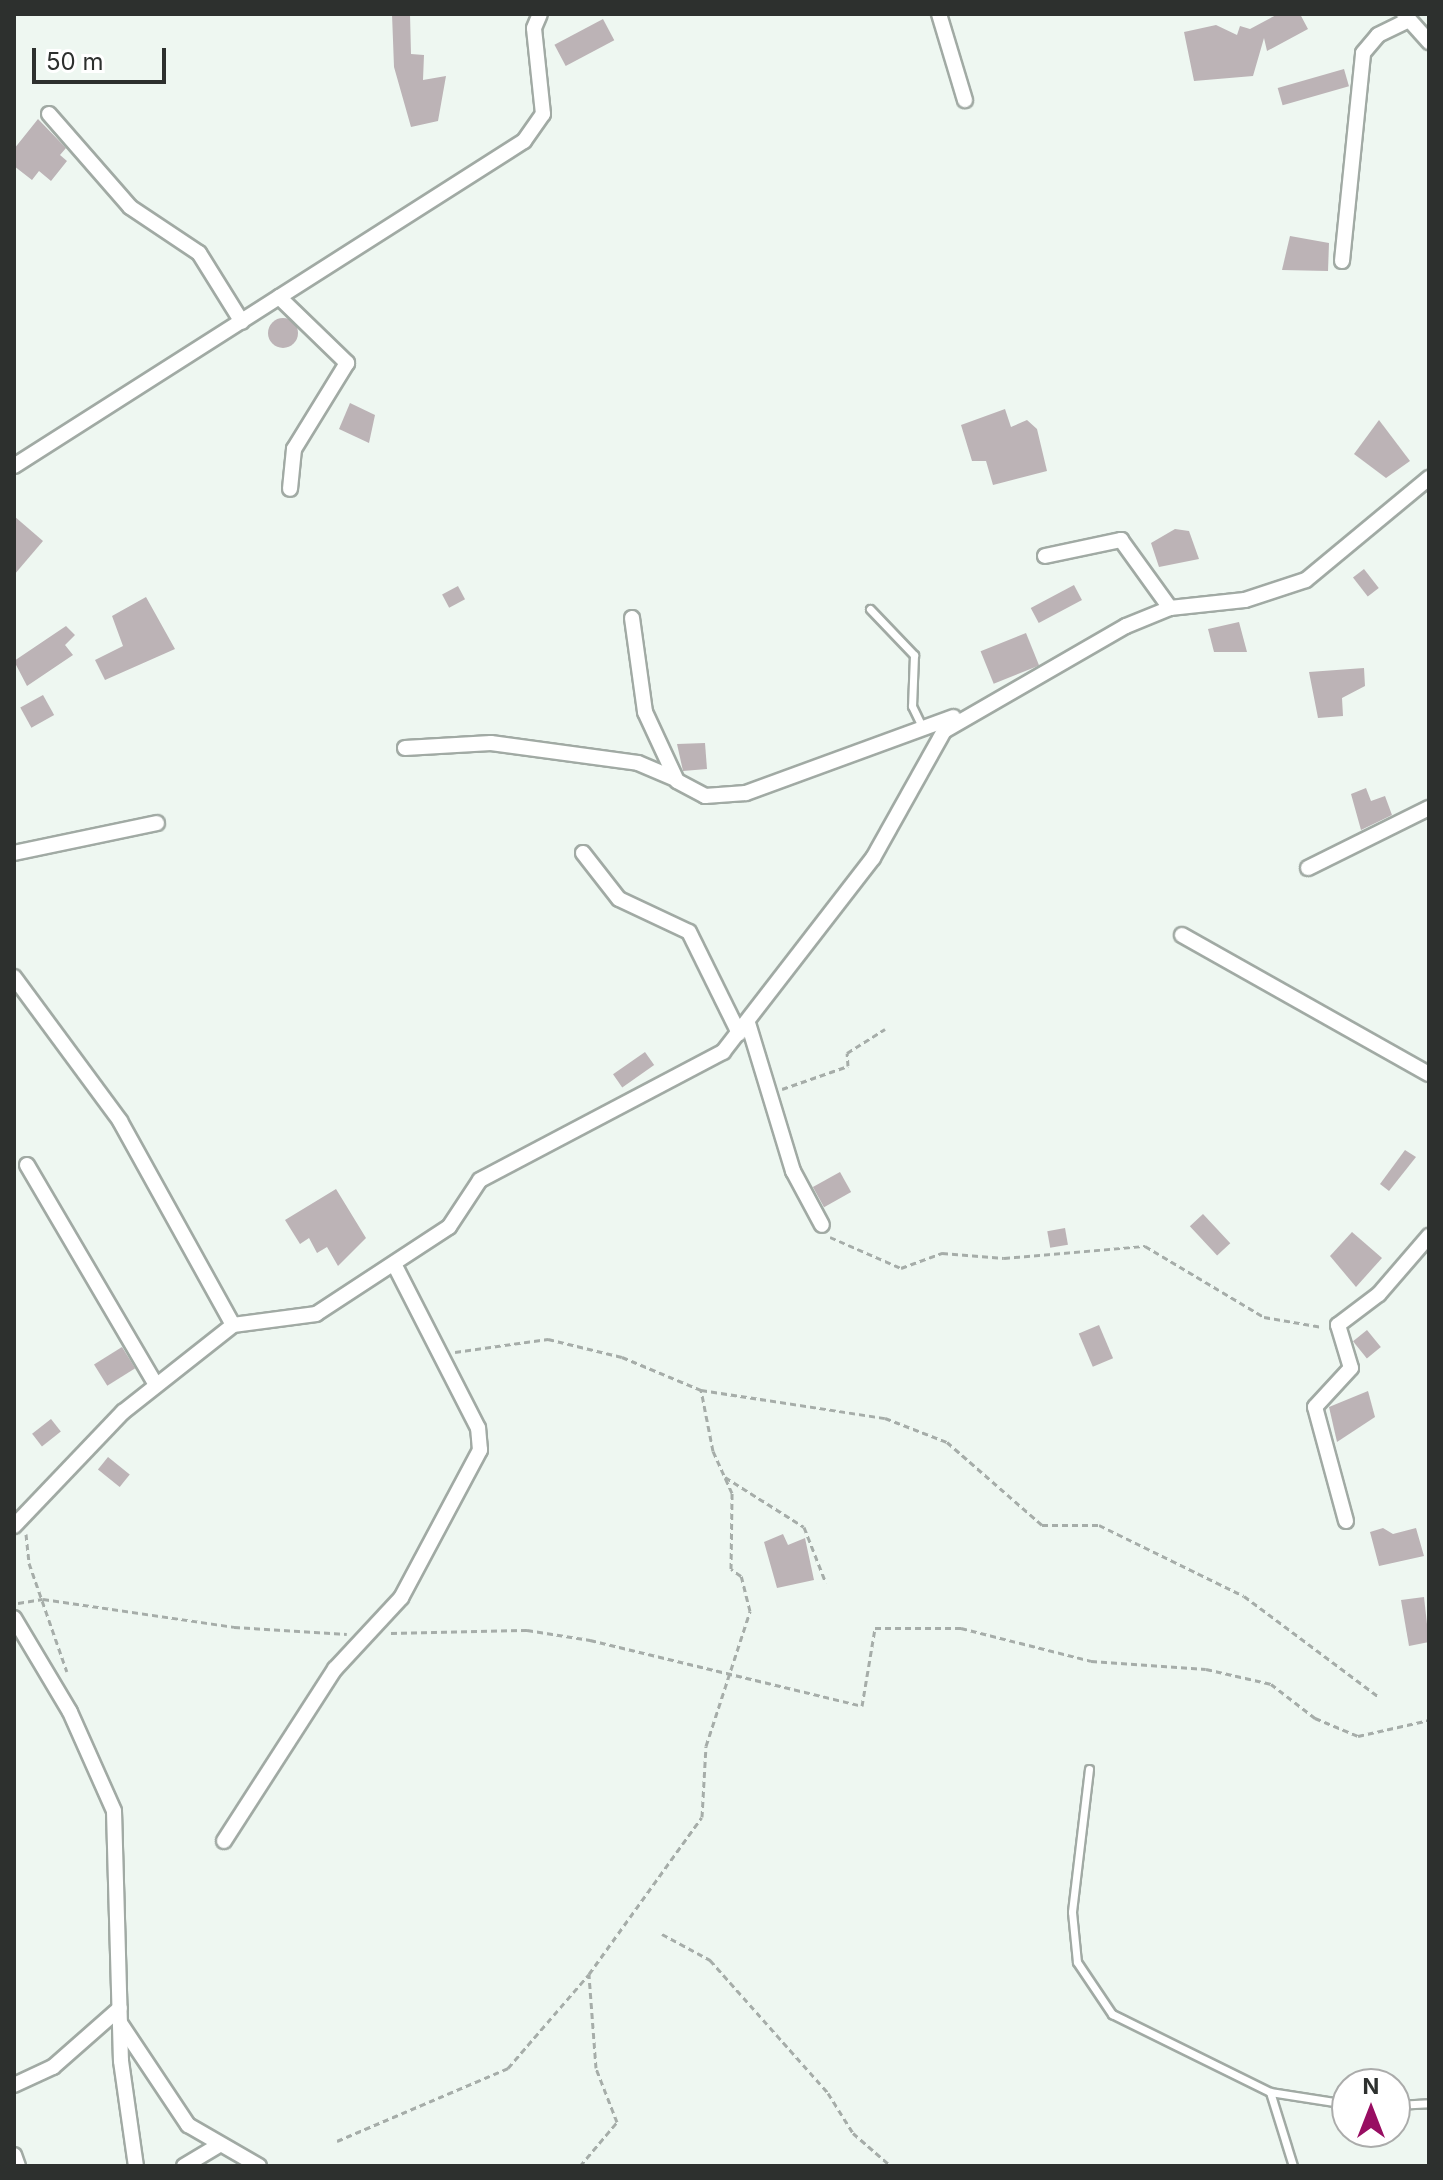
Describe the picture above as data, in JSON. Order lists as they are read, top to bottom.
{
  "scale_bar": "50 m",
  "north": "top"
}
